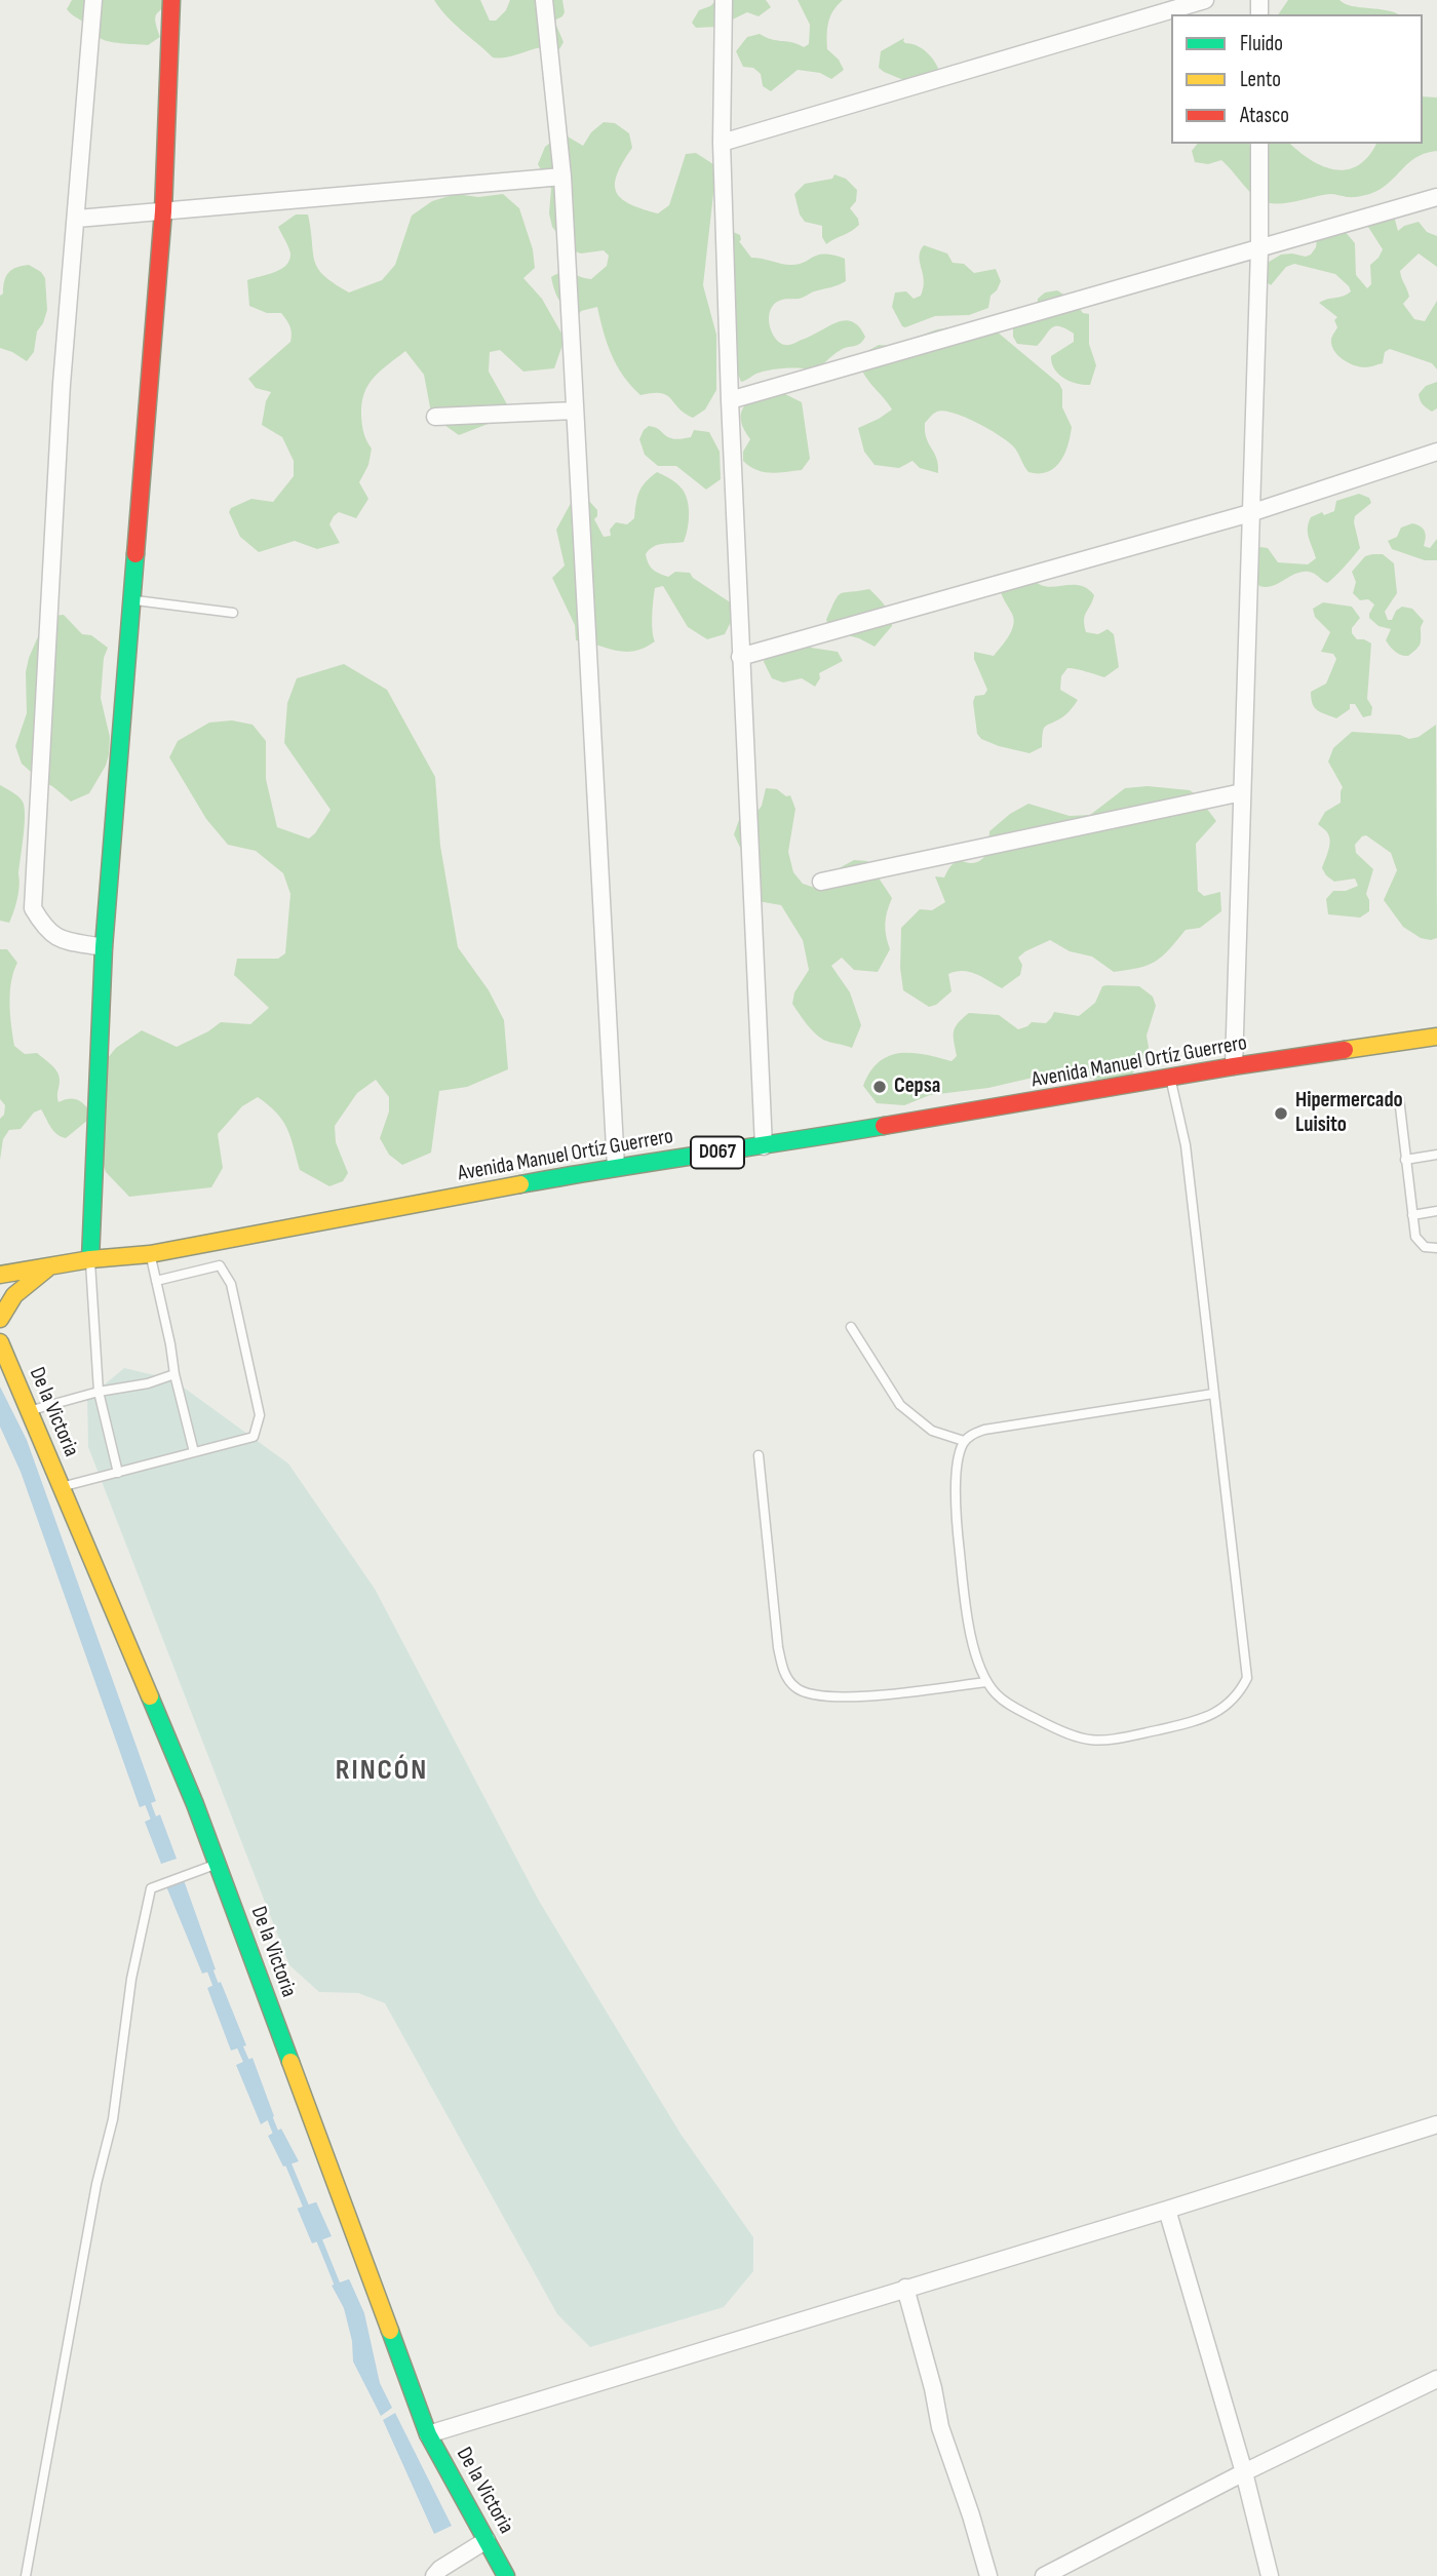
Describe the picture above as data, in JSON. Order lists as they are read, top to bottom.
{
  "streets": {
    "main road": ["Avenida Manuel Ortíz Guerrero", "D067", "De la Victoria"]
  },
  "districts": ["RINCÓN"],
  "places": ["Cepsa", "Hipermercado Luisito"],
  "legend": ["Fluido", "Lento", "Atasco"]
}
